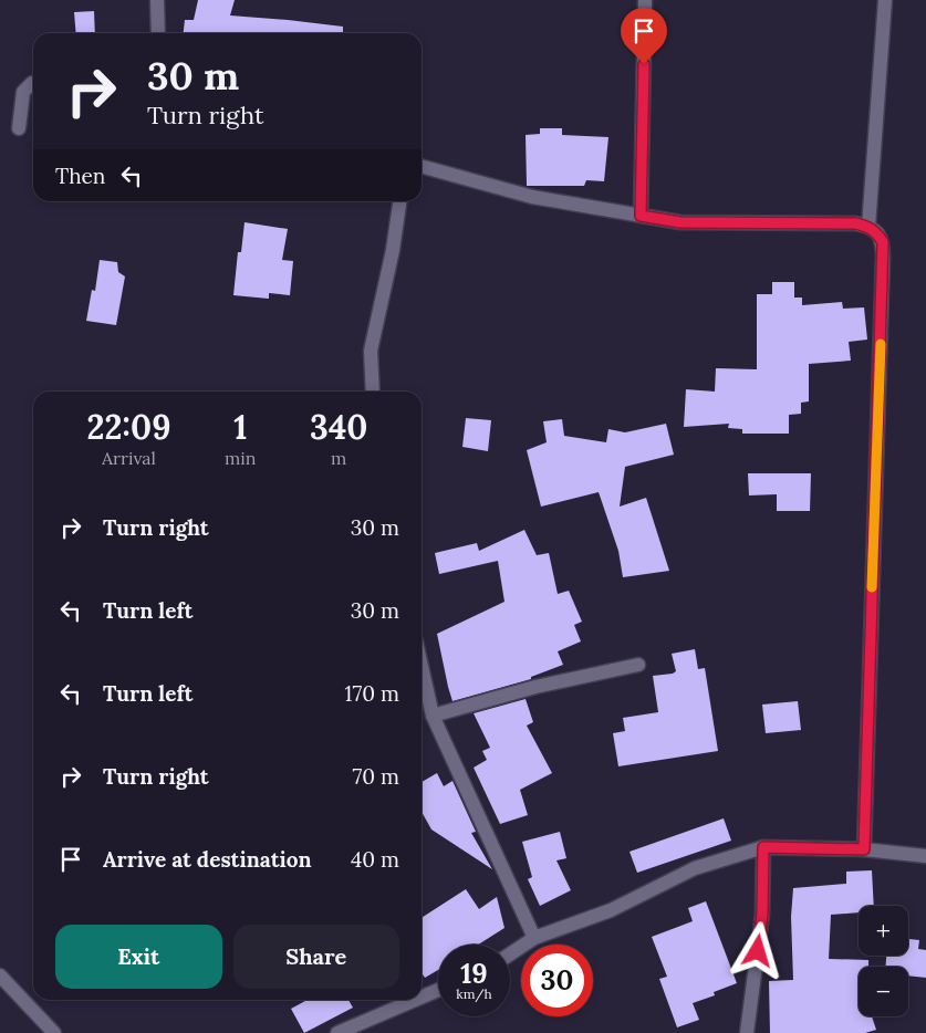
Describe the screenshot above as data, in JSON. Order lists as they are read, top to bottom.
{
  "page": {
    "turn": ["30 m", "Turn right"],
    "then": "Then",
    "eta": [
      "22:09",
      "Arrival",
      "1",
      "min",
      "340",
      "m"
    ],
    "list": [
      {
        "name": "Turn right",
        "value": "30 m"
      },
      {
        "name": "Turn left",
        "value": "30 m"
      },
      {
        "name": "Turn left",
        "value": "170 m"
      },
      {
        "name": "Turn right",
        "value": "70 m"
      },
      {
        "name": "Arrive at destination",
        "value": "40 m"
      }
    ],
    "map_buttons": ["+", "−"],
    "buttons": ["Exit", "Share"],
    "speed": "19 km/h",
    "limit": "30"
  }
}
